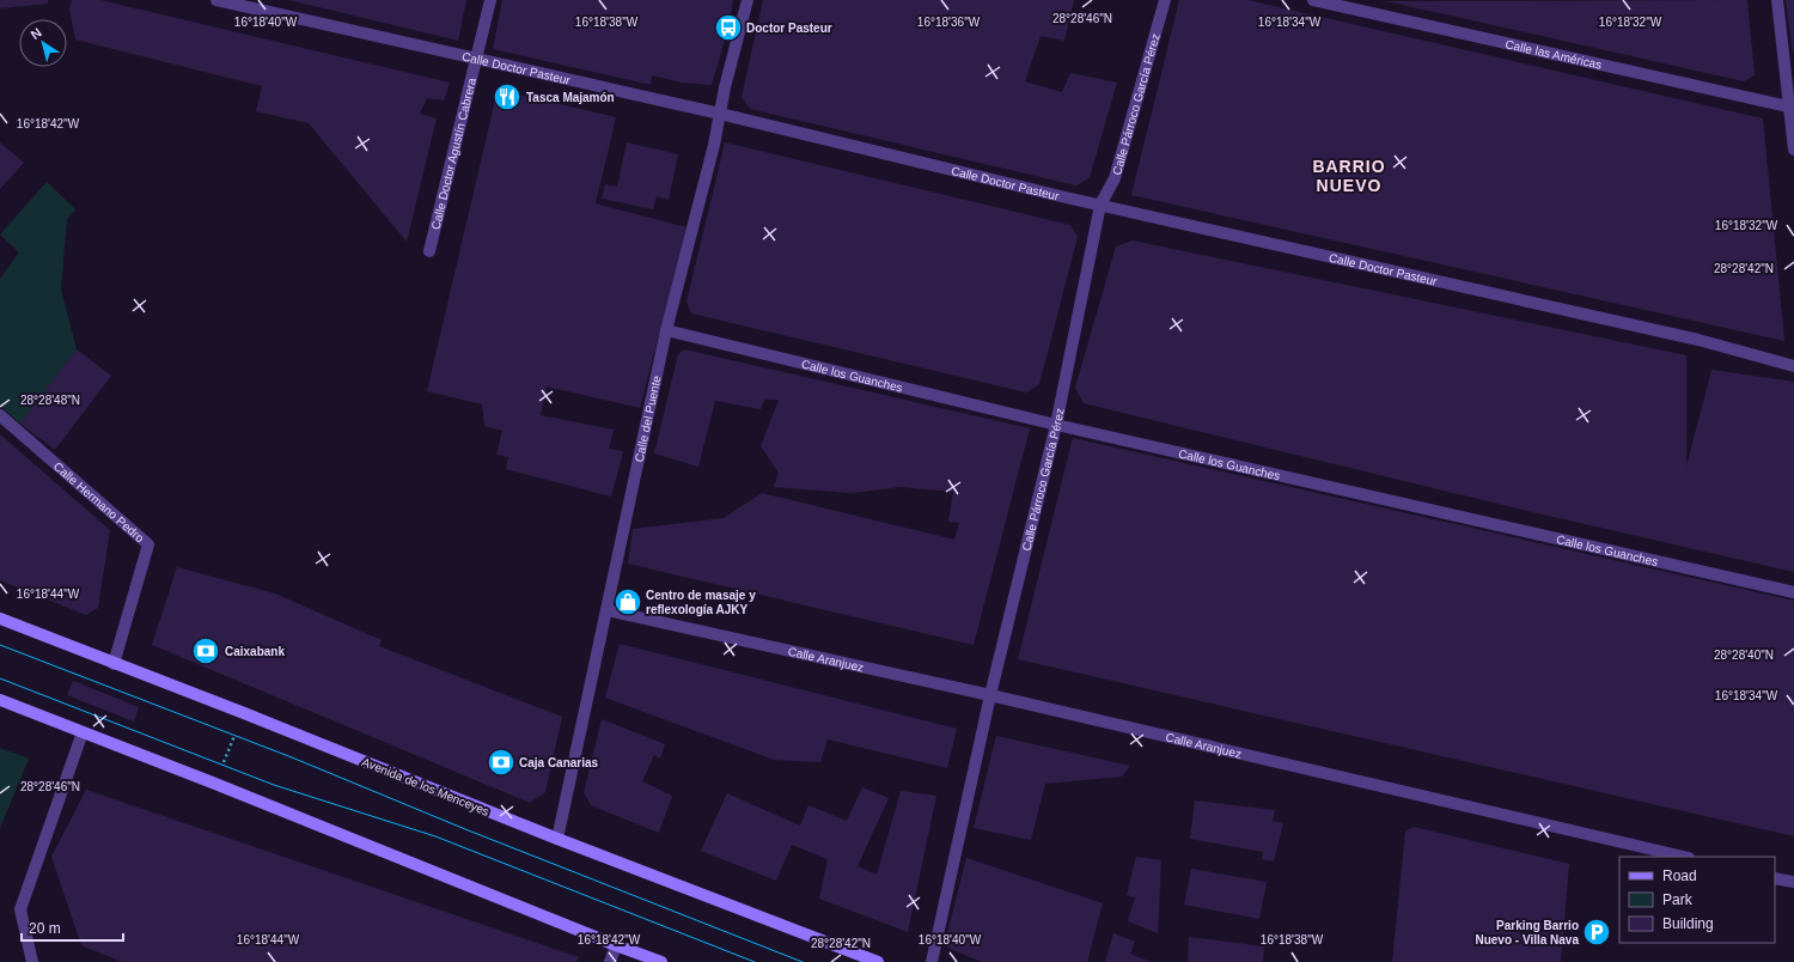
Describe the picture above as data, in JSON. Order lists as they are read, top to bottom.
{
  "streets": {
    "main road": ["Avenida de los Menceyes"],
    "street": [
      "Calle las Américas",
      "Calle Doctor Pasteur",
      "Calle Párroco García Pérez",
      "Calle Doctor Agustín Cabrera",
      "Calle los Guanches",
      "Calle del Puente",
      "Calle Hermano Pedro",
      "Calle Aranjuez"
    ]
  },
  "crossings": [
    ["Calle Doctor Pasteur", "Calle Párroco García Pérez"],
    ["Calle Doctor Pasteur", "Calle Doctor Agustín Cabrera"],
    ["Calle Doctor Pasteur", "Calle del Puente"],
    ["Calle Párroco García Pérez", "Calle los Guanches"],
    ["Calle Párroco García Pérez", "Calle Aranjuez"],
    ["Calle los Guanches", "Calle del Puente"],
    ["Calle del Puente", "Calle Aranjuez"],
    ["Calle del Puente", "Avenida de los Menceyes"],
    ["Calle Hermano Pedro", "Avenida de los Menceyes"]
  ],
  "districts": ["BARRIO NUEVO"],
  "places": {
    "bus stop": ["Doctor Pasteur"],
    "restaurant": ["Tasca Majamón"],
    "shop": ["Centro de masaje y reflexología AJKY"],
    "bank": ["Caixabank", "Caja Canarias"],
    "parking": ["Parking Barrio Nuevo - Villa Nava"]
  },
  "legend": ["Road", "Park", "Building"],
  "scale_bar": "20 m",
  "north": "top left",
  "coordinates": [
    "28°28'46\"N",
    "16°18'40\"W",
    "16°18'38\"W",
    "16°18'36\"W",
    "16°18'34\"W",
    "16°18'32\"W",
    "16°18'42\"W",
    "28°28'42\"N",
    "28°28'48\"N",
    "16°18'44\"W",
    "28°28'40\"N"
  ]
}
